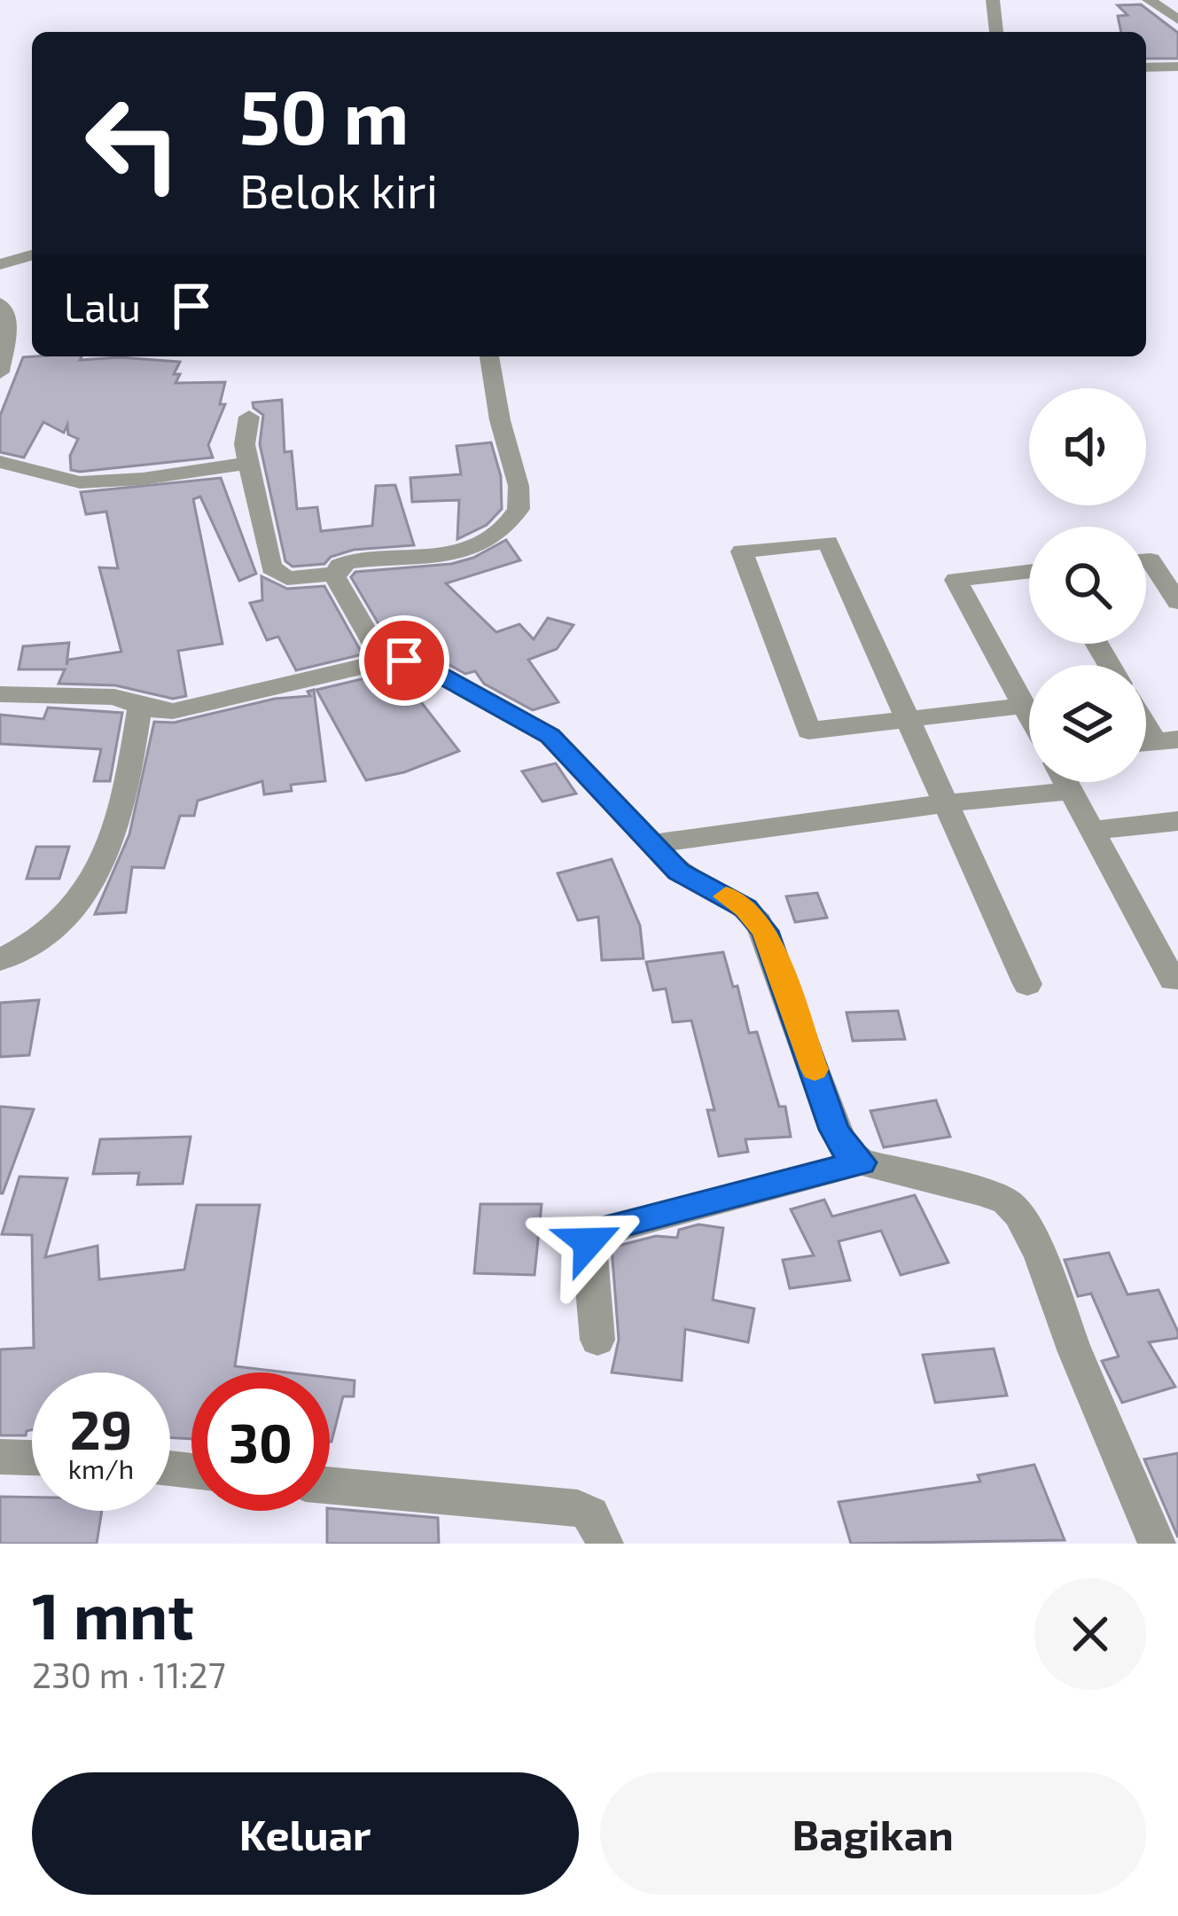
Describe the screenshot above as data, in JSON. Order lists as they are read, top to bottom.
{
  "page": {
    "turn": ["50 m", "Belok kiri"],
    "then": "Lalu",
    "speed": "29 km/h",
    "limit": "30",
    "heading": ["1 mnt", "230 m · 11:27"],
    "buttons": ["Keluar", "Bagikan"]
  }
}
